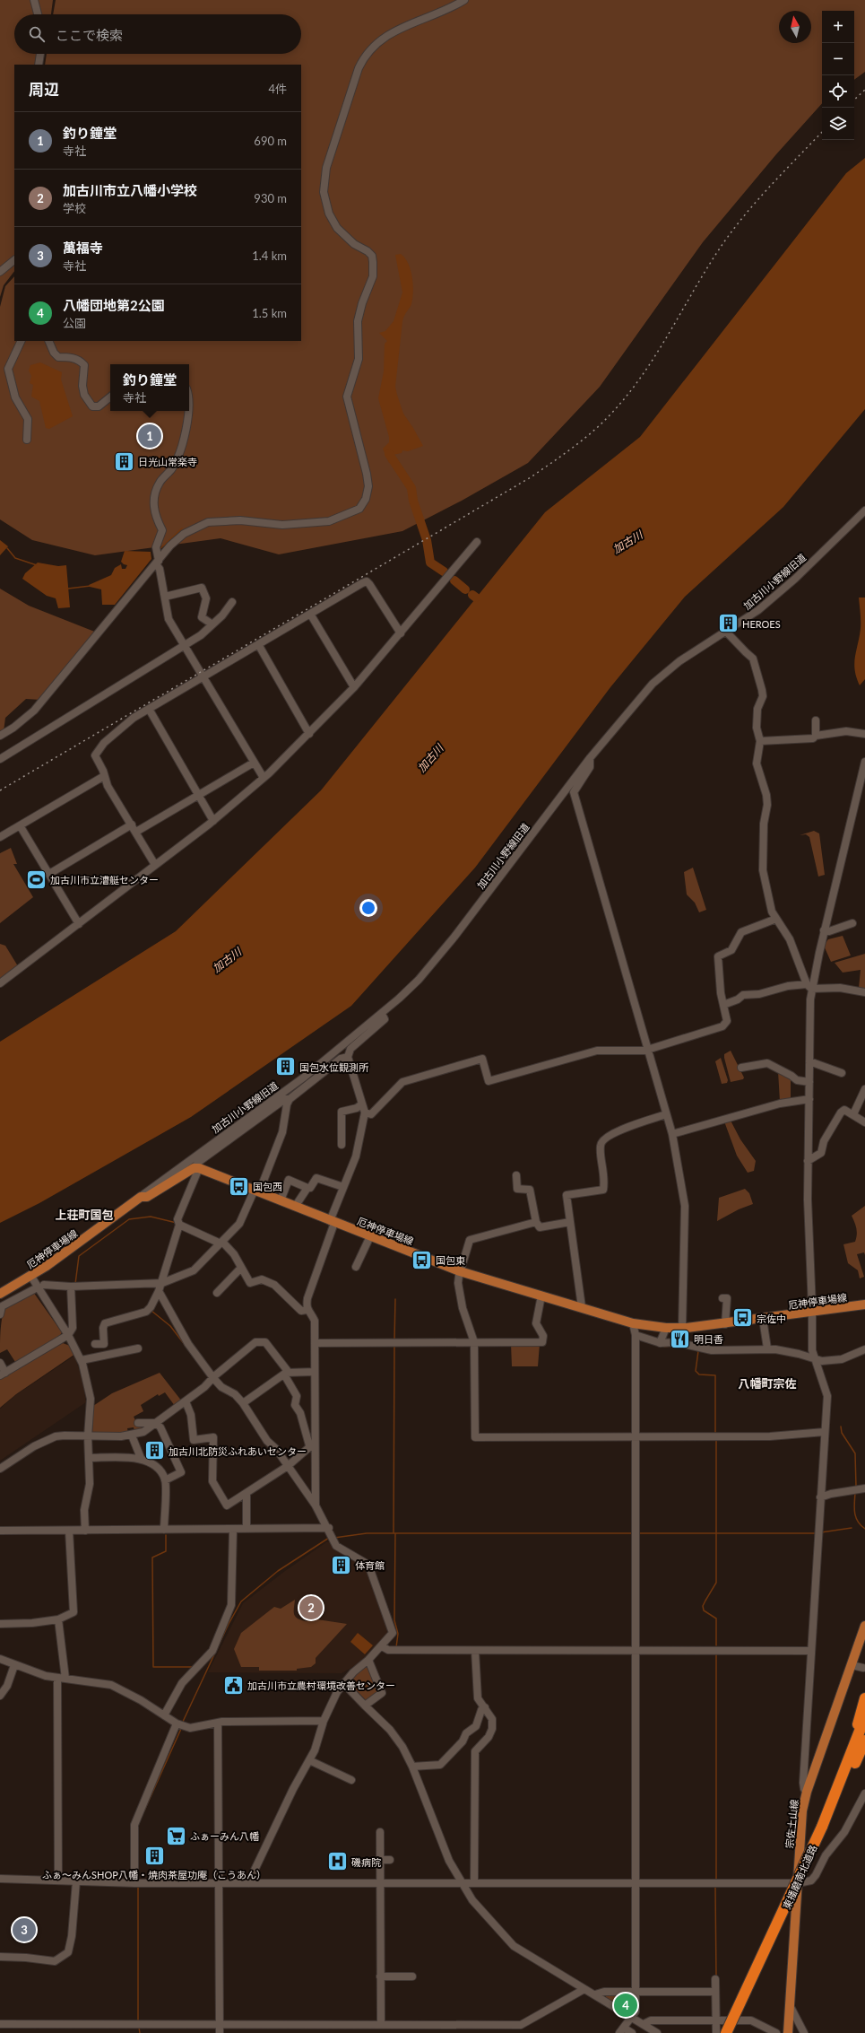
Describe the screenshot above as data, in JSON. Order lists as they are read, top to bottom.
{
  "streets": {
    "highway": ["東播磨南北道路"],
    "main road": ["厄神停車場線", "宗佐土山線"],
    "street": ["加古川小野線旧道"]
  },
  "crossings": [
    ["加古川小野線旧道", "厄神停車場線"]
  ],
  "districts": ["上荘町国包", "八幡町宗佐"],
  "water": ["加古川"],
  "places": {
    "building": [
      "日光山常楽寺",
      "HEROES",
      "国包水位観測所",
      "加古川北防災ふれあいセンター",
      "体育館",
      "ふぁ～みんSHOP八幡・焼肉茶屋功庵（こうあん）"
    ],
    "sports": ["加古川市立漕艇センター"],
    "bus stop": ["国包西", "国包東", "宗佐中"],
    "restaurant": ["明日香"],
    "public building": ["加古川市立農村環境改善センター"],
    "supermarket": ["ふぁーみん八幡"],
    "hospital": ["磯病院"]
  },
  "north": "top",
  "page": {
    "map_buttons": ["+", "−"],
    "search": "ここで検索",
    "heading": ["周辺", "4件"],
    "list": [
      {
        "mark": "1",
        "name": "釣り鐘堂",
        "note": "寺社",
        "value": "690 m"
      },
      {
        "mark": "2",
        "name": "加古川市立八幡小学校",
        "note": "学校",
        "value": "930 m"
      },
      {
        "mark": "3",
        "name": "萬福寺",
        "note": "寺社",
        "value": "1.4 km"
      },
      {
        "mark": "4",
        "name": "八幡団地第2公園",
        "note": "公園",
        "value": "1.5 km"
      }
    ],
    "popup": ["釣り鐘堂", "寺社"],
    "pins": [
      "1",
      "2",
      "3",
      "4"
    ]
  }
}
